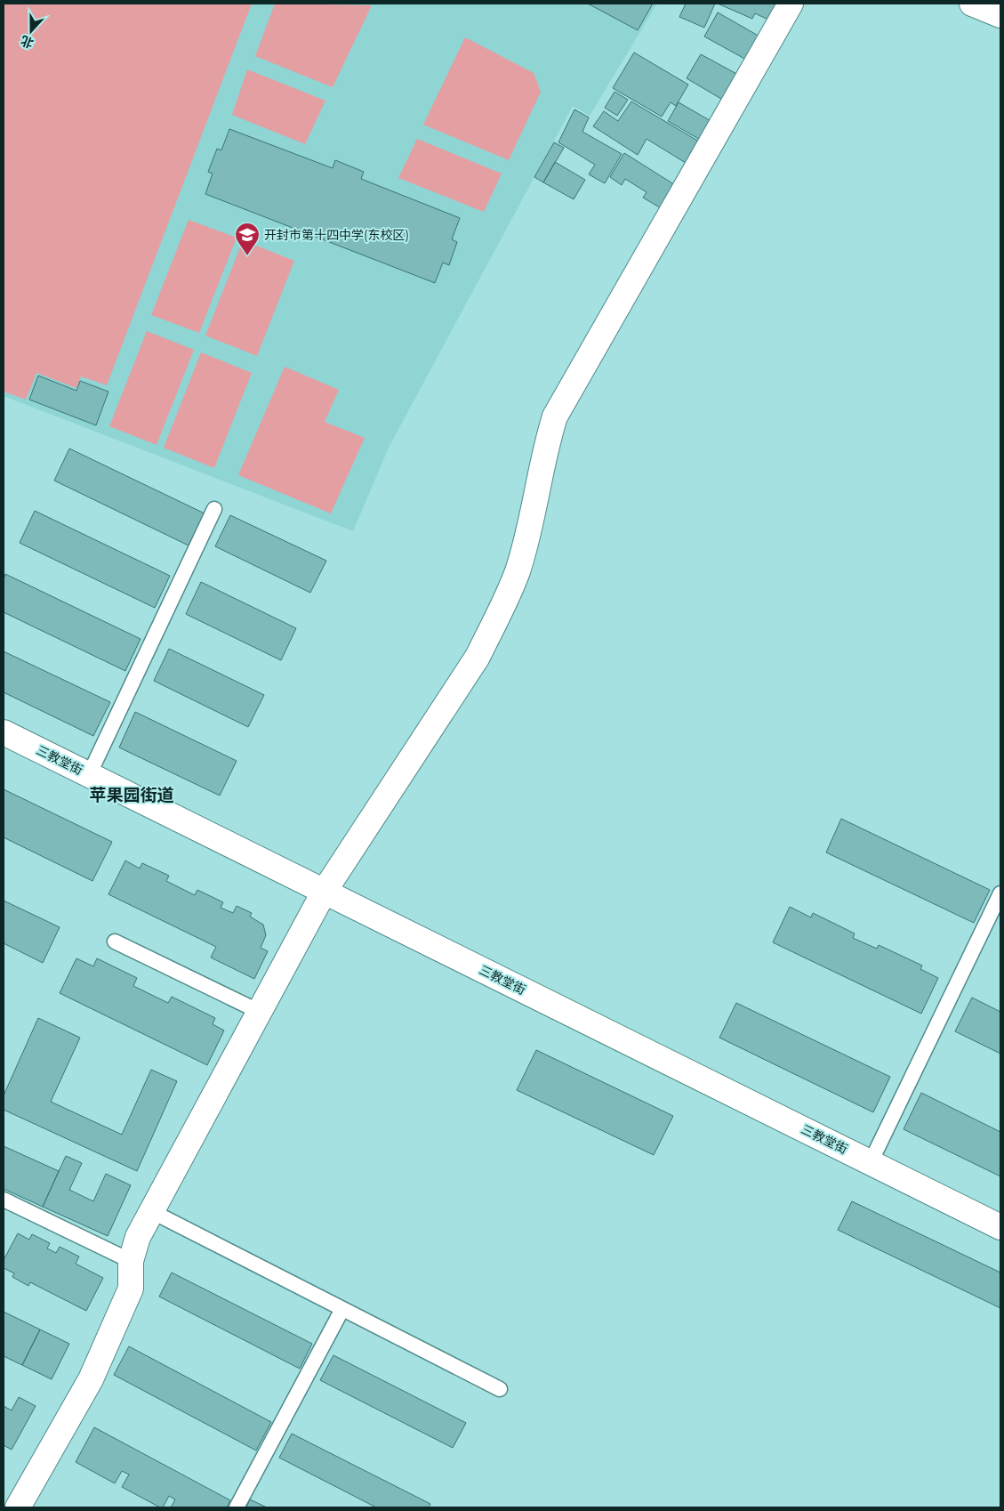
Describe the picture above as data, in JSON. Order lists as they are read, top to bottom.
{
  "streets": {
    "street": ["三教堂街"]
  },
  "districts": ["苹果园街道"],
  "places": {
    "school or university": ["开封市第十四中学(东校区)"]
  },
  "north": "bottom"
}
